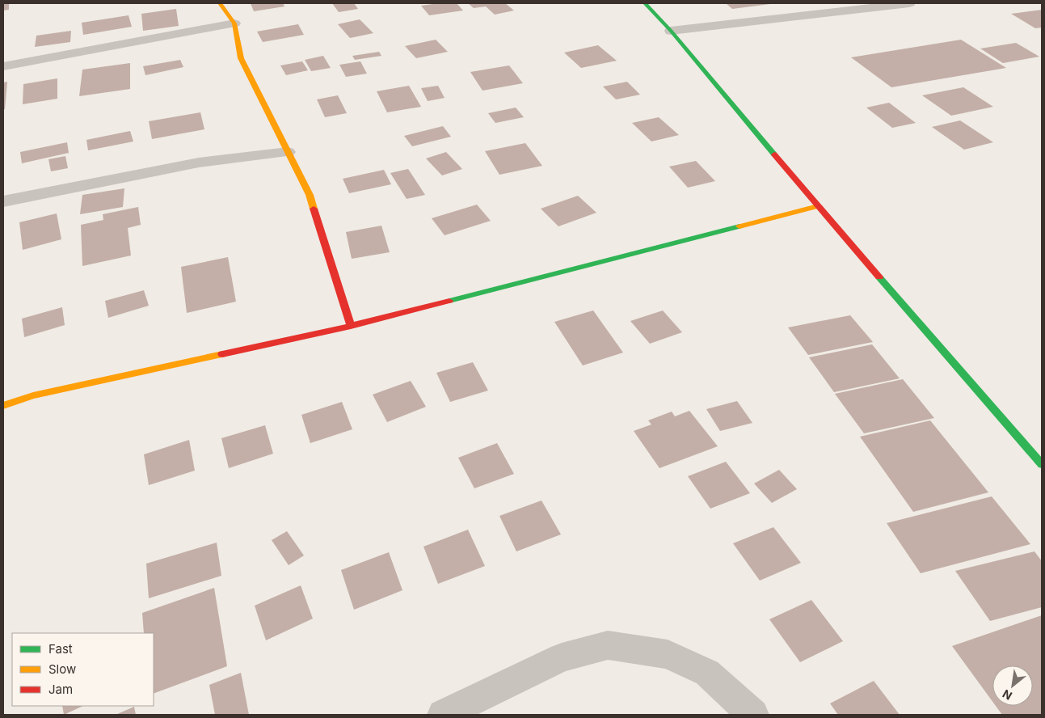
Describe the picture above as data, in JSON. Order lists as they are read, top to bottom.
{
  "legend": ["Fast", "Slow", "Jam"],
  "north": "bottom left"
}
